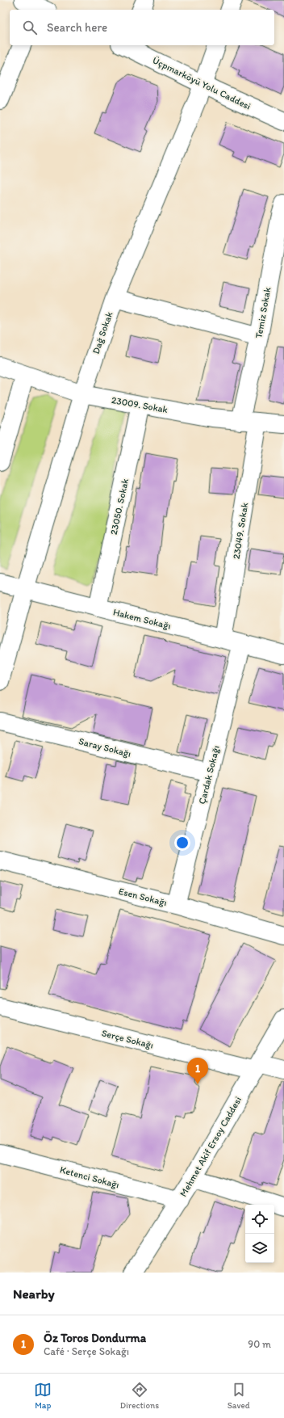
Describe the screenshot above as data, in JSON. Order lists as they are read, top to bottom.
{
  "streets": {
    "street": [
      "Üçpınarköyü Yolu Caddesi",
      "Temiz Sokak",
      "Dağ Sokak",
      "23009. Sokak",
      "23050. Sokak",
      "23049. Sokak",
      "Hakem Sokağı",
      "Saray Sokağı",
      "Çardak Sokağı",
      "Esen Sokağı",
      "Serçe Sokağı",
      "Mehmet Akif Ersoy Caddesi",
      "Ketenci Sokağı"
    ]
  },
  "crossings": [
    ["Üçpınarköyü Yolu Caddesi", "Dağ Sokak"],
    ["Temiz Sokak", "23009. Sokak"],
    ["Dağ Sokak", "23009. Sokak"],
    ["Dağ Sokak", "Hakem Sokağı"],
    ["23009. Sokak", "23050. Sokak"],
    ["23009. Sokak", "23049. Sokak"],
    ["23050. Sokak", "Hakem Sokağı"],
    ["23049. Sokak", "Hakem Sokağı"],
    ["Hakem Sokağı", "Çardak Sokağı"],
    ["Saray Sokağı", "Çardak Sokağı"],
    ["Çardak Sokağı", "Esen Sokağı"],
    ["Serçe Sokağı", "Mehmet Akif Ersoy Caddesi"],
    ["Mehmet Akif Ersoy Caddesi", "Ketenci Sokağı"]
  ],
  "page": {
    "search": "Search here",
    "pins": "1",
    "heading": "Nearby",
    "list": [
      {
        "mark": "1",
        "name": "Öz Toros Dondurma",
        "note": "Café · Serçe Sokağı",
        "value": "90 m"
      }
    ],
    "nav": ["Map", "Directions", "Saved"]
  }
}
